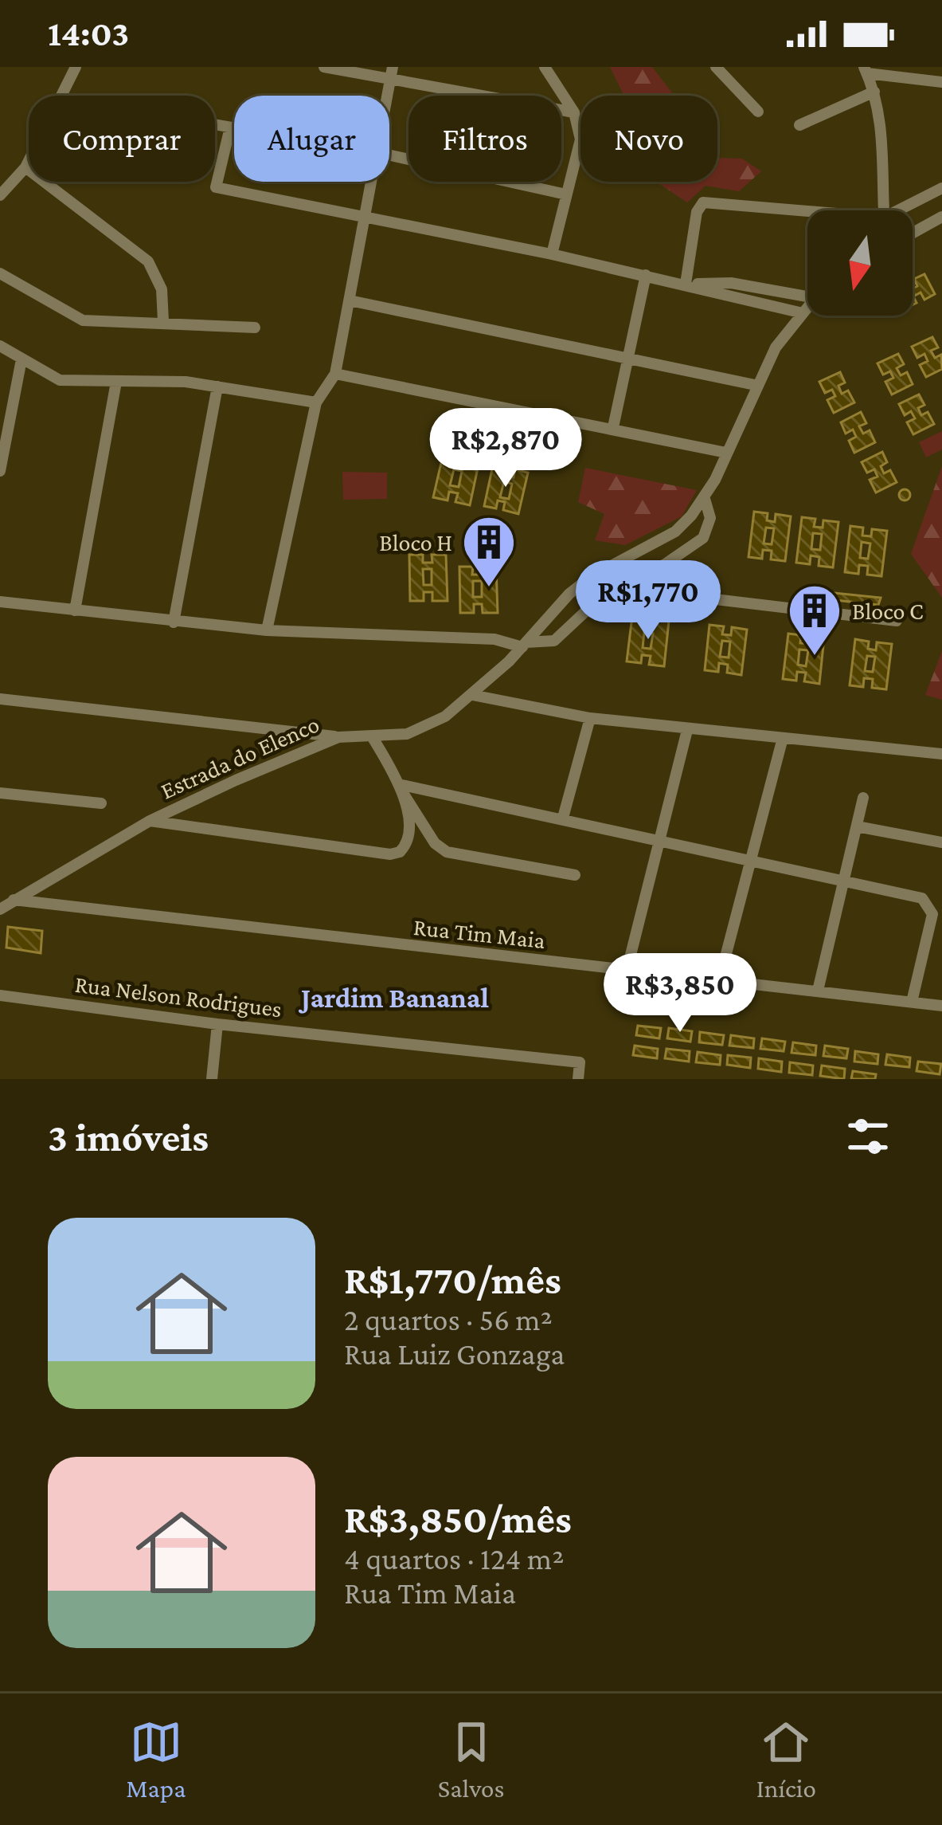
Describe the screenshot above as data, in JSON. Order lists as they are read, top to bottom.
{
  "streets": {
    "street": ["Estrada do Elenco", "Rua Tim Maia", "Rua Nelson Rodrigues"]
  },
  "crossings": [
    ["Estrada do Elenco", "Rua Tim Maia"]
  ],
  "districts": ["Jardim Bananal"],
  "places": {
    "building": ["Bloco H", "Bloco C"]
  },
  "north": "bottom",
  "page": {
    "status": "14:03",
    "chip": [
      "Comprar",
      "Alugar",
      "Filtros",
      "Novo"
    ],
    "price": ["R$2,870", "R$1,770", "R$3,850"],
    "heading": "3 imóveis",
    "list": [
      {
        "name": "R$1,770/mês",
        "note": "2 quartos · 56 m² · Rua Luiz Gonzaga"
      },
      {
        "name": "R$3,850/mês",
        "note": "4 quartos · 124 m² · Rua Tim Maia"
      }
    ],
    "tabs": ["Mapa", "Salvos", "Início"]
  }
}
